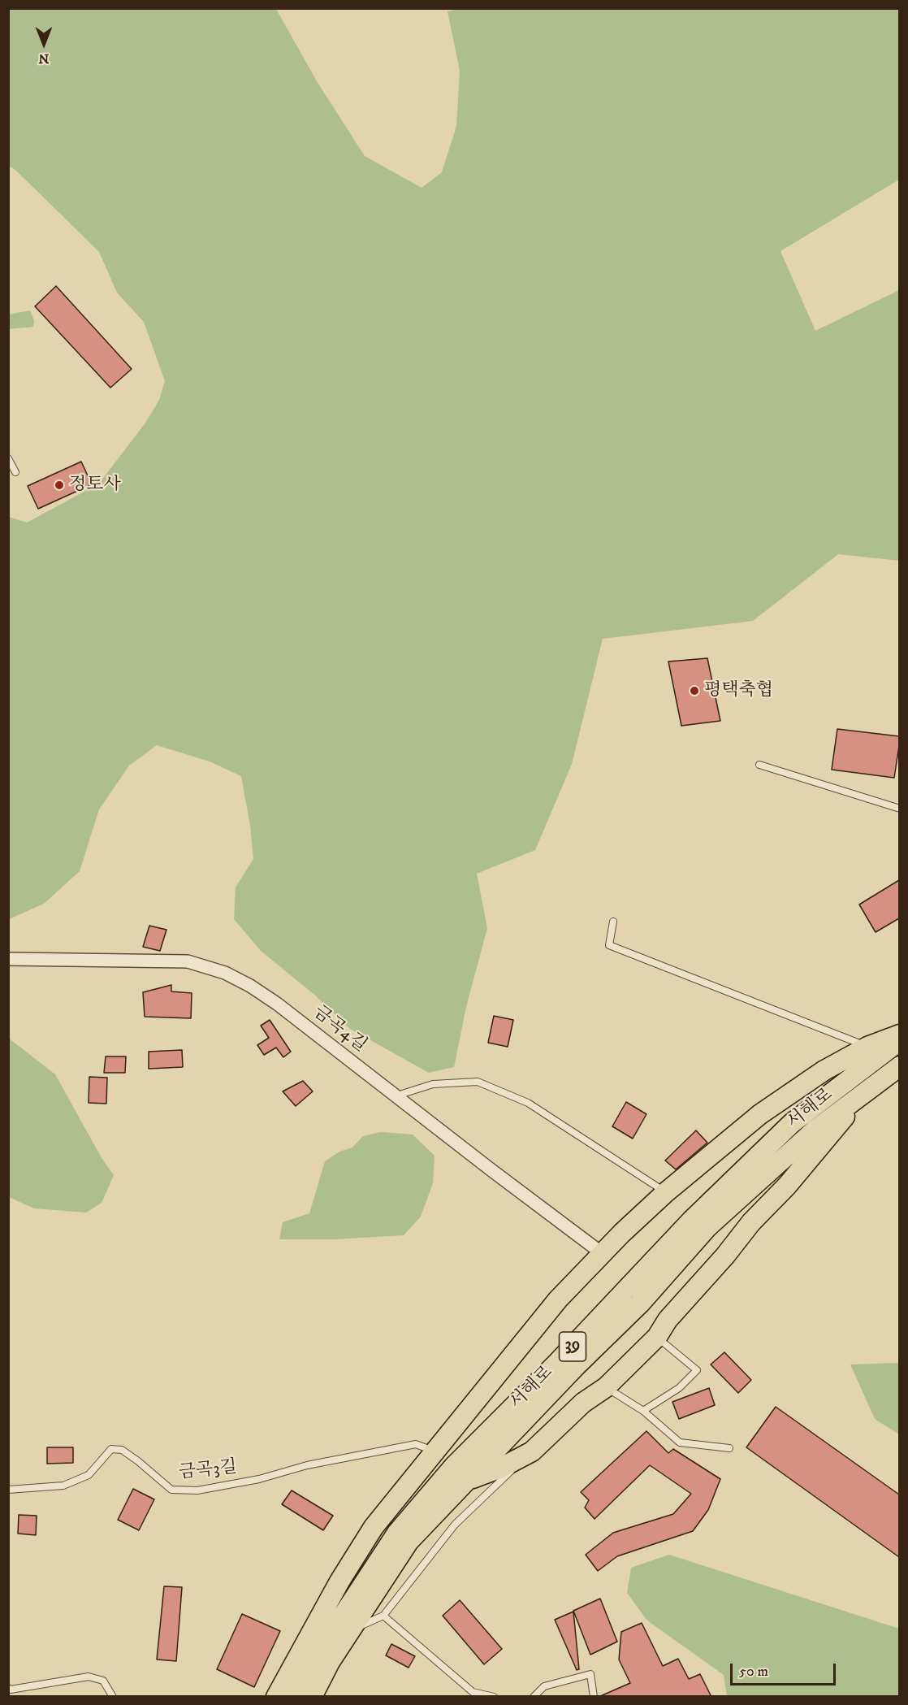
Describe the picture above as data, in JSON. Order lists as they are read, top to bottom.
{
  "streets": {
    "main road": ["서해로", "39"],
    "street": ["금곡4길"],
    "lane": ["금곡3길"]
  },
  "places": ["정토사", "평택축협"],
  "scale_bar": "50 m",
  "north": "bottom"
}
